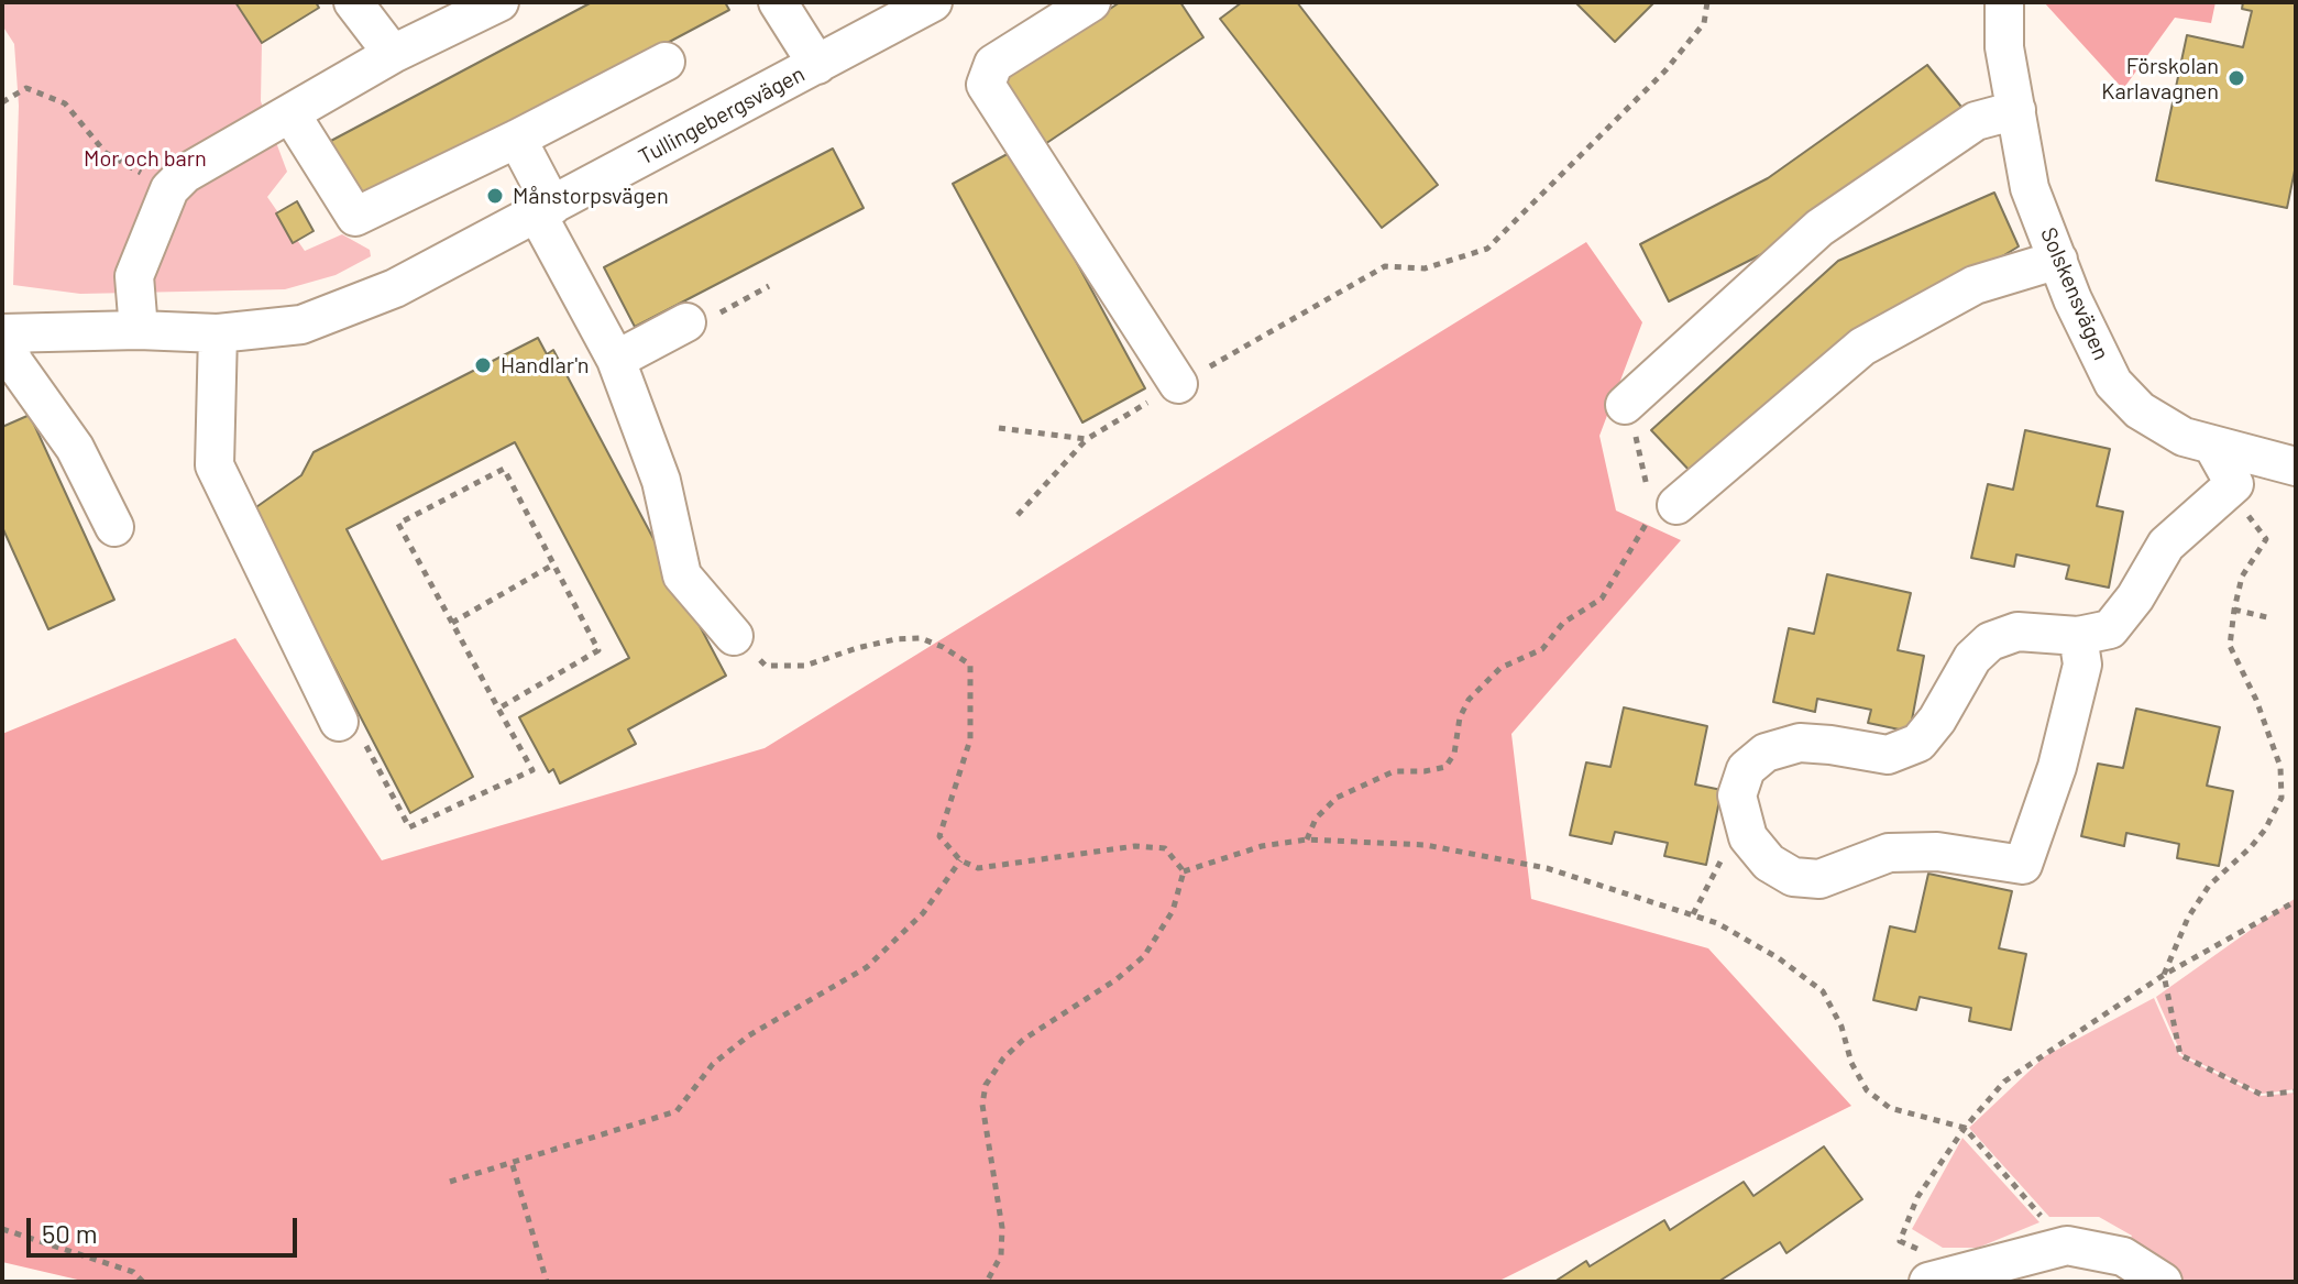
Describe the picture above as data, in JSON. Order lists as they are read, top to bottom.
{
  "streets": {
    "street": ["Tullingebergsvägen", "Solskensvägen"]
  },
  "parks": ["Mor och barn"],
  "places": ["Förskolan Karlavagnen", "Månstorpsvägen", "Handlar'n"],
  "scale_bar": "50 m"
}
